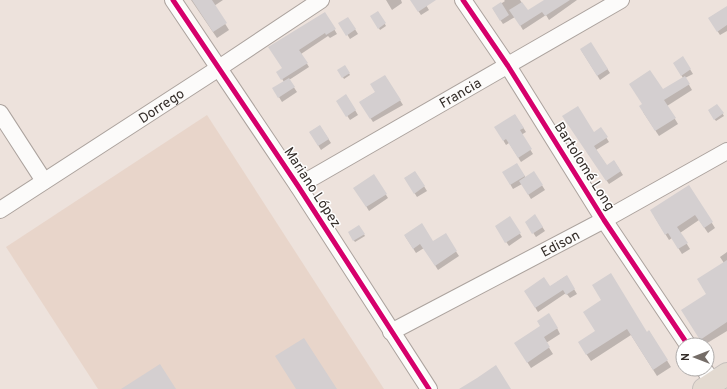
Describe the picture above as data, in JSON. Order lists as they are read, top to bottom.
{
  "streets": {
    "street": [
      "Francia",
      "Dorrego",
      "Bartolomé Long",
      "Mariano López",
      "Edison"
    ]
  },
  "crossings": [
    ["Francia", "Bartolomé Long"],
    ["Francia", "Mariano López"],
    ["Dorrego", "Mariano López"],
    ["Bartolomé Long", "Edison"],
    ["Mariano López", "Edison"]
  ],
  "north": "left"
}
